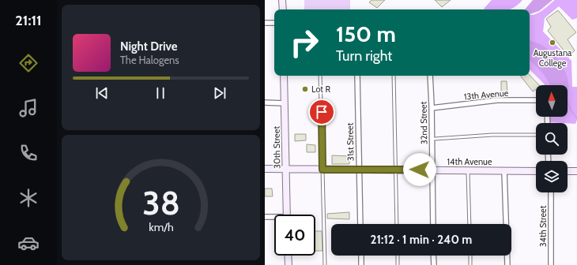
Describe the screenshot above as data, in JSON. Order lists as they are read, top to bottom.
{
  "streets": {
    "street": [
      "13th Avenue",
      "32nd Street",
      "31st Street",
      "30th Street",
      "14th Avenue",
      "34th Street"
    ]
  },
  "crossings": [
    ["13th Avenue", "32nd Street"],
    ["32nd Street", "14th Avenue"],
    ["31st Street", "14th Avenue"],
    ["30th Street", "14th Avenue"]
  ],
  "places": ["Augustana College", "Lot R"],
  "north": "top",
  "page": {
    "tabs": "21:11",
    "turn": ["150 m", "Turn right"],
    "song": ["Night Drive", "The Halogens"],
    "limit": "40",
    "trip": "21:12 · 1 min · 240 m",
    "gauge": ["38", "km/h"]
  }
}
